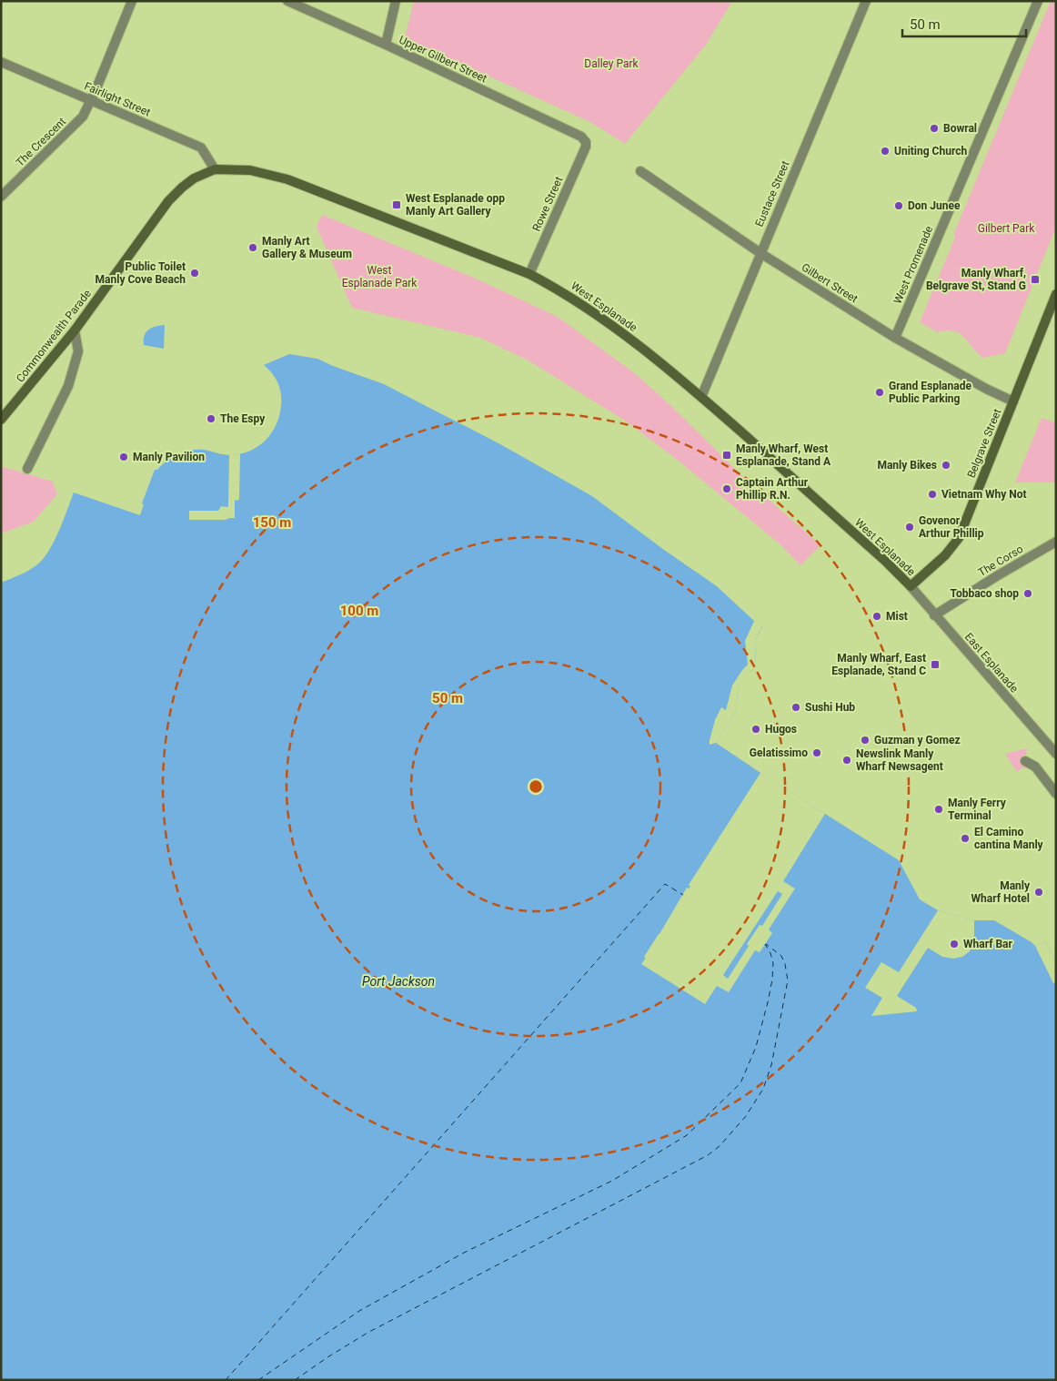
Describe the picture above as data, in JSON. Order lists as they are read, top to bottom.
{
  "streets": {
    "main road": ["West Esplanade", "Commonwealth Parade", "Belgrave Street"],
    "street": [
      "Upper Gilbert Street",
      "Fairlight Street",
      "The Crescent",
      "Eustace Street",
      "Rowe Street",
      "West Promenade",
      "Gilbert Street",
      "The Corso",
      "East Esplanade"
    ]
  },
  "crossings": [
    ["Upper Gilbert Street", "Rowe Street"],
    ["Fairlight Street", "The Crescent"],
    ["Fairlight Street", "West Esplanade"],
    ["Fairlight Street", "Commonwealth Parade"],
    ["Eustace Street", "Gilbert Street"],
    ["Eustace Street", "West Esplanade"],
    ["Rowe Street", "West Esplanade"],
    ["West Promenade", "Gilbert Street"],
    ["Gilbert Street", "Belgrave Street"],
    ["West Esplanade", "Commonwealth Parade"],
    ["West Esplanade", "Belgrave Street"],
    ["West Esplanade", "East Esplanade"],
    ["Belgrave Street", "East Esplanade"],
    ["The Corso", "East Esplanade"]
  ],
  "water": ["Port Jackson"],
  "parks": ["Dalley Park", "Gilbert Park", "West Esplanade Park"],
  "places": {
    "other": [
      "Bowral",
      "Uniting Church",
      "Don Junee",
      "Manly Art Gallery & Museum",
      "Public Toilet Manly Cove Beach",
      "Grand Esplanade Public Parking",
      "The Espy",
      "Manly Pavilion",
      "Manly Bikes",
      "Captain Arthur Phillip R.N.",
      "Vietnam Why Not",
      "Govenor Arthur Phillip",
      "Tobbaco shop",
      "Mist",
      "Sushi Hub",
      "Hugos",
      "Guzman y Gomez",
      "Gelatissimo",
      "Newslink Manly Wharf Newsagent",
      "Manly Ferry Terminal",
      "El Camino cantina Manly",
      "Manly Wharf Hotel",
      "Wharf Bar"
    ],
    "transit": [
      "West Esplanade opp Manly Art Gallery",
      "Manly Wharf, Belgrave St, Stand G",
      "Manly Wharf, West Esplanade, Stand A",
      "Manly Wharf, East Esplanade, Stand C"
    ]
  },
  "scale_bar": "50 m",
  "rings": ["150 m", "100 m", "50 m"]
}
